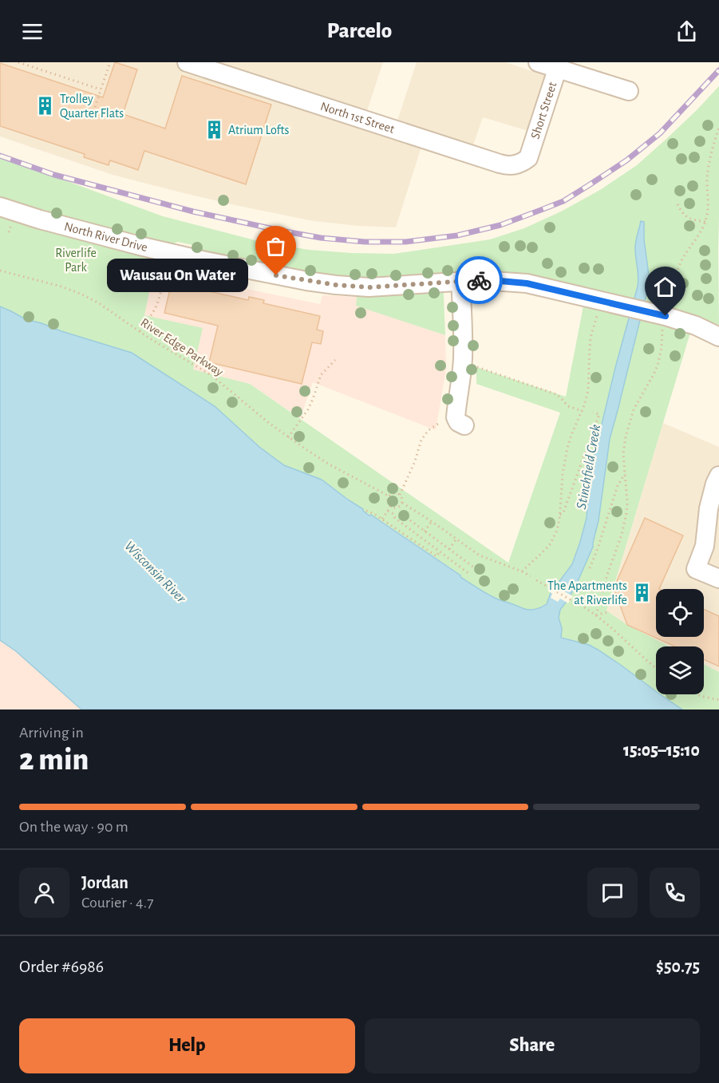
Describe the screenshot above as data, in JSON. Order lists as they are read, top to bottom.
{
  "streets": {
    "street": ["Short Street", "North 1st Street", "North River Drive"],
    "path": ["River Edge Parkway"]
  },
  "crossings": [
    ["Short Street", "North 1st Street"]
  ],
  "water": ["Stinchfield Creek", "Wisconsin River"],
  "parks": ["Riverlife Park"],
  "places": {
    "building": ["Trolley Quarter Flats", "Atrium Lofts", "The Apartments at Riverlife"],
    "other": ["Wausau On Water"]
  },
  "page": {
    "header": "Parcelo",
    "bubble": "Wausau On Water",
    "heading": ["2 min", "Arriving in", "15:05–15:10"],
    "panel": [
      "Jordan",
      "Courier · 4.7",
      "Order #6986",
      "$50.75"
    ],
    "bar": "On the way · 90 m",
    "buttons": ["Help", "Share"]
  }
}
